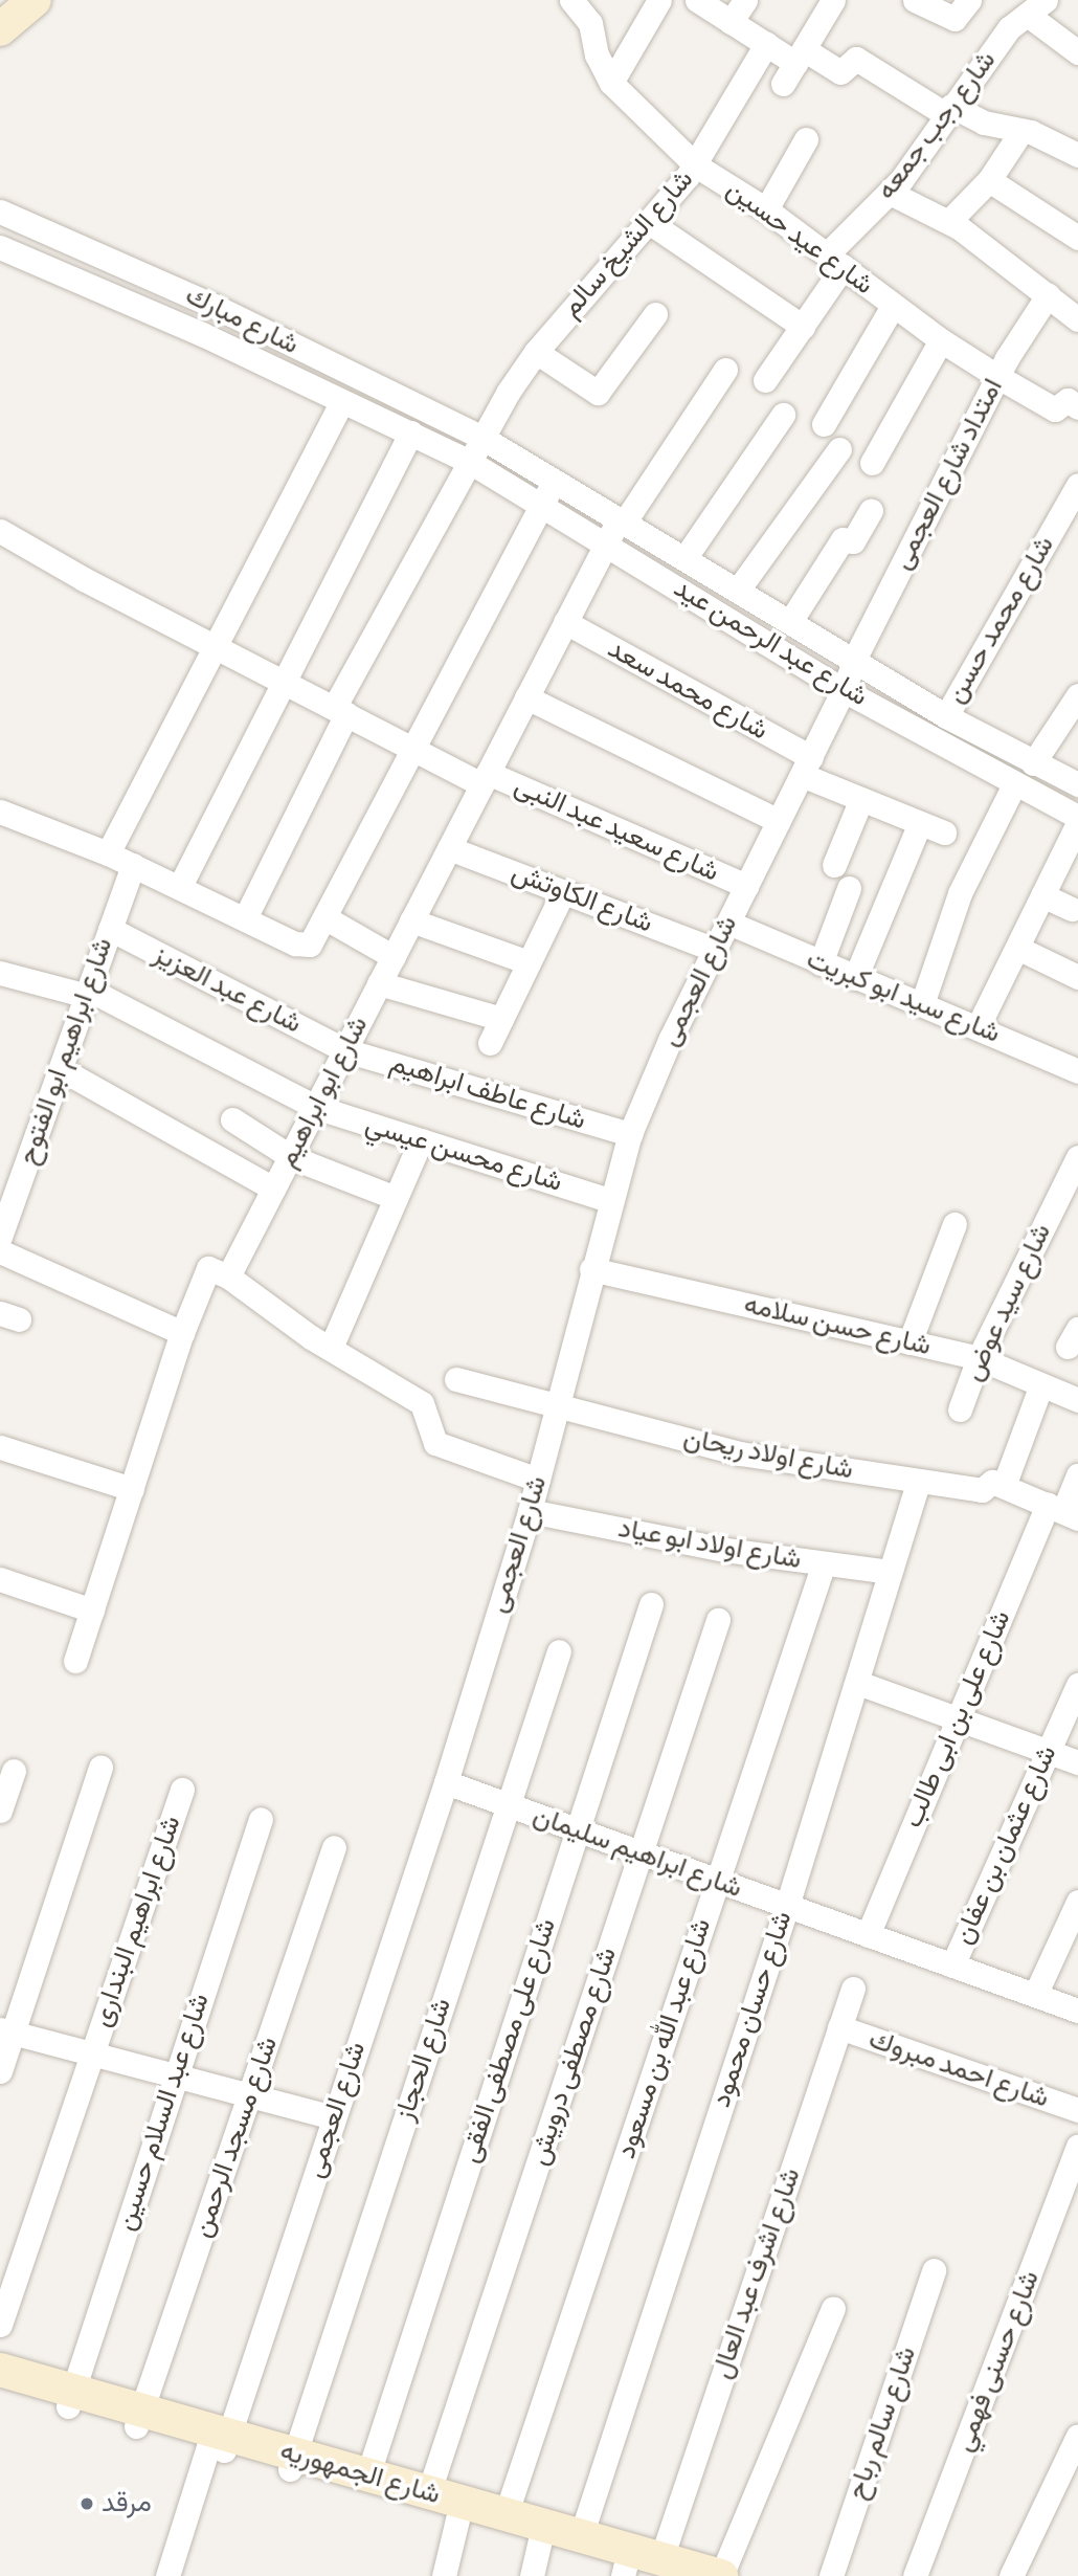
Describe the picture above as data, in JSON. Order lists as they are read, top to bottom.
{
  "streets": {
    "main road": ["شارع الجمهوريه"],
    "street": [
      "شارع رجب جمعه",
      "شارع عيد حسين",
      "شارع الشيخ سالم",
      "شارع مبارك",
      "امتداد شارع العجمى",
      "شارع محمد حسن",
      "شارع عبد الرحمن عيد",
      "شارع محمد سعد",
      "شارع سعيد عبد النبى",
      "شارع الكاوتش",
      "شارع العجمى",
      "شارع عبد العزيز",
      "شارع سيد ابو كبريت",
      "شارع ابراهيم ابو الفتوح",
      "شارع ابو ابراهيم",
      "شارع عاطف ابراهيم",
      "شارع محسن عيسي",
      "شارع سيد عوض",
      "شارع حسن سلامه",
      "شارع اولاد ريحان",
      "شارع اولاد ابو عياد",
      "شارع على بن ابى طالب",
      "شارع عثمان بن عفان",
      "شارع ابراهيم سليمان",
      "شارع ابراهيم البندارى",
      "شارع حسان محمود",
      "شارع عبد الله بن مسعود",
      "شارع على مصطفى الفقى",
      "شارع مصطفى درويش",
      "شارع الحجاز",
      "شارع احمد مبروك",
      "شارع عبد السلام حسين",
      "شارع مسجد الرحمن",
      "شارع اشرف عبد العال",
      "شارع حسنى فهمي",
      "شارع سالم رباح"
    ]
  },
  "crossings": [
    ["شارع رجب جمعه", "شارع عيد حسين"],
    ["شارع عيد حسين", "شارع الشيخ سالم"],
    ["شارع عيد حسين", "امتداد شارع العجمى"],
    ["شارع الشيخ سالم", "شارع مبارك"],
    ["شارع الشيخ سالم", "شارع عبد الرحمن عيد"],
    ["شارع الشيخ سالم", "شارع سعيد عبد النبى"],
    ["شارع مبارك", "شارع عبد الرحمن عيد"],
    ["امتداد شارع العجمى", "شارع عبد الرحمن عيد"],
    ["امتداد شارع العجمى", "شارع العجمى"],
    ["شارع محمد حسن", "شارع عبد الرحمن عيد"],
    ["شارع عبد الرحمن عيد", "شارع العجمى"],
    ["شارع عبد الرحمن عيد", "شارع ابو ابراهيم"],
    ["شارع محمد سعد", "شارع العجمى"],
    ["شارع محمد سعد", "شارع ابو ابراهيم"],
    ["شارع سعيد عبد النبى", "شارع العجمى"],
    ["شارع سعيد عبد النبى", "شارع ابو ابراهيم"],
    ["شارع الكاوتش", "شارع العجمى"],
    ["شارع الكاوتش", "شارع ابو ابراهيم"],
    ["شارع العجمى", "شارع سيد ابو كبريت"],
    ["شارع العجمى", "شارع عاطف ابراهيم"],
    ["شارع العجمى", "شارع محسن عيسي"],
    ["شارع العجمى", "شارع حسن سلامه"],
    ["شارع العجمى", "شارع اولاد ريحان"],
    ["شارع العجمى", "شارع اولاد ابو عياد"],
    ["شارع العجمى", "شارع ابراهيم سليمان"],
    ["شارع العجمى", "شارع الجمهوريه"],
    ["شارع عبد العزيز", "شارع ابراهيم ابو الفتوح"],
    ["شارع عبد العزيز", "شارع ابو ابراهيم"],
    ["شارع عبد العزيز", "شارع عاطف ابراهيم"],
    ["شارع ابراهيم ابو الفتوح", "شارع محسن عيسي"],
    ["شارع ابو ابراهيم", "شارع عاطف ابراهيم"],
    ["شارع ابو ابراهيم", "شارع محسن عيسي"],
    ["شارع سيد عوض", "شارع حسن سلامه"],
    ["شارع اولاد ريحان", "شارع على بن ابى طالب"],
    ["شارع اولاد ريحان", "شارع حسان محمود"],
    ["شارع اولاد ابو عياد", "شارع حسان محمود"],
    ["شارع اولاد ابو عياد", "شارع عبد الله بن مسعود"],
    ["شارع على بن ابى طالب", "شارع ابراهيم سليمان"],
    ["شارع عثمان بن عفان", "شارع ابراهيم سليمان"],
    ["شارع ابراهيم سليمان", "شارع حسان محمود"],
    ["شارع ابراهيم سليمان", "شارع عبد الله بن مسعود"],
    ["شارع ابراهيم سليمان", "شارع على مصطفى الفقى"],
    ["شارع ابراهيم سليمان", "شارع مصطفى درويش"],
    ["شارع ابراهيم سليمان", "شارع الحجاز"],
    ["شارع حسان محمود", "شارع الجمهوريه"],
    ["شارع عبد الله بن مسعود", "شارع الجمهوريه"],
    ["شارع على مصطفى الفقى", "شارع الجمهوريه"],
    ["شارع مصطفى درويش", "شارع الجمهوريه"],
    ["شارع الحجاز", "شارع الجمهوريه"],
    ["شارع احمد مبروك", "شارع اشرف عبد العال"],
    ["شارع عبد السلام حسين", "شارع الجمهوريه"],
    ["شارع مسجد الرحمن", "شارع الجمهوريه"],
    ["شارع اشرف عبد العال", "شارع الجمهوريه"]
  ],
  "places": ["مرقد"]
}
